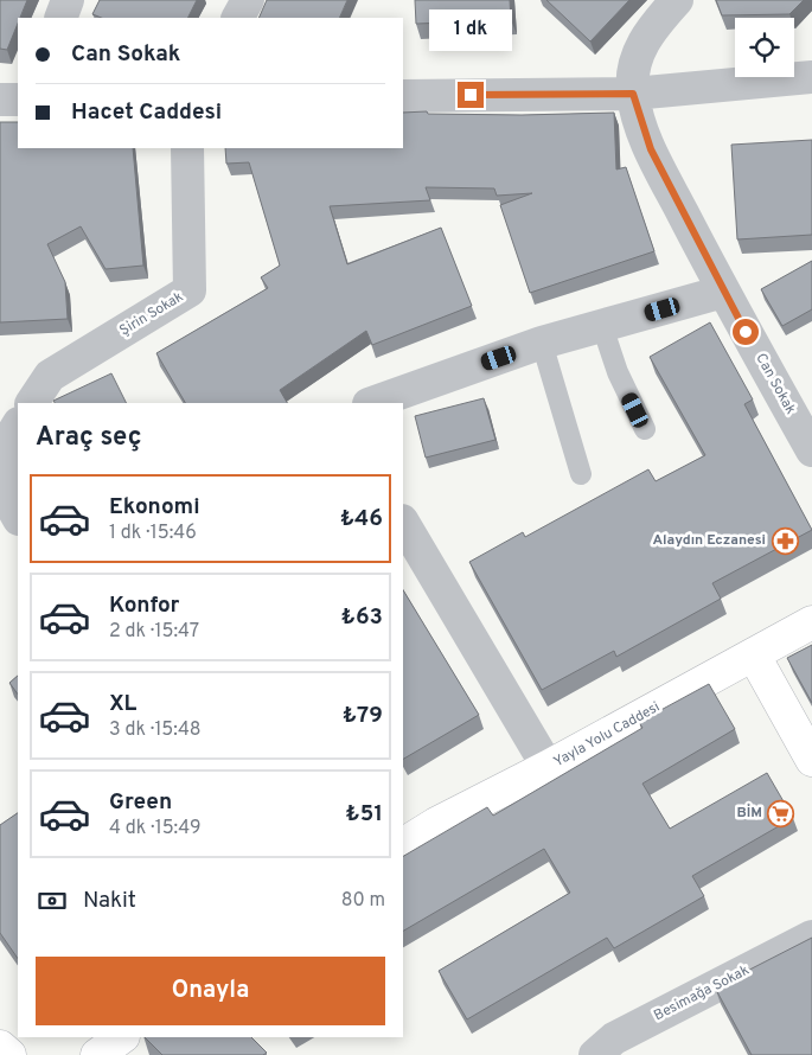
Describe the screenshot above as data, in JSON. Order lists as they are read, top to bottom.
{
  "streets": {
    "street": [
      "Şirin Sokak",
      "Can Sokak",
      "Yayla Yolu Caddesi",
      "Besimağa Sokak"
    ]
  },
  "places": {
    "pharmacy": ["Alaydın Eczanesi"],
    "supermarket": ["BİM"]
  },
  "page": {
    "bubble": "1 dk",
    "banner": ["Can Sokak", "Hacet Caddesi"],
    "heading": "Araç seç",
    "list": [
      {
        "name": "Ekonomi",
        "note": "1 dk · 15:46",
        "value": "₺46"
      },
      {
        "name": "Konfor",
        "note": "2 dk · 15:47",
        "value": "₺63"
      },
      {
        "name": "XL",
        "note": "3 dk · 15:48",
        "value": "₺79"
      },
      {
        "name": "Green",
        "note": "4 dk · 15:49",
        "value": "₺51"
      }
    ],
    "pay": ["Nakit", "80 m"],
    "buttons": "Onayla"
  }
}
